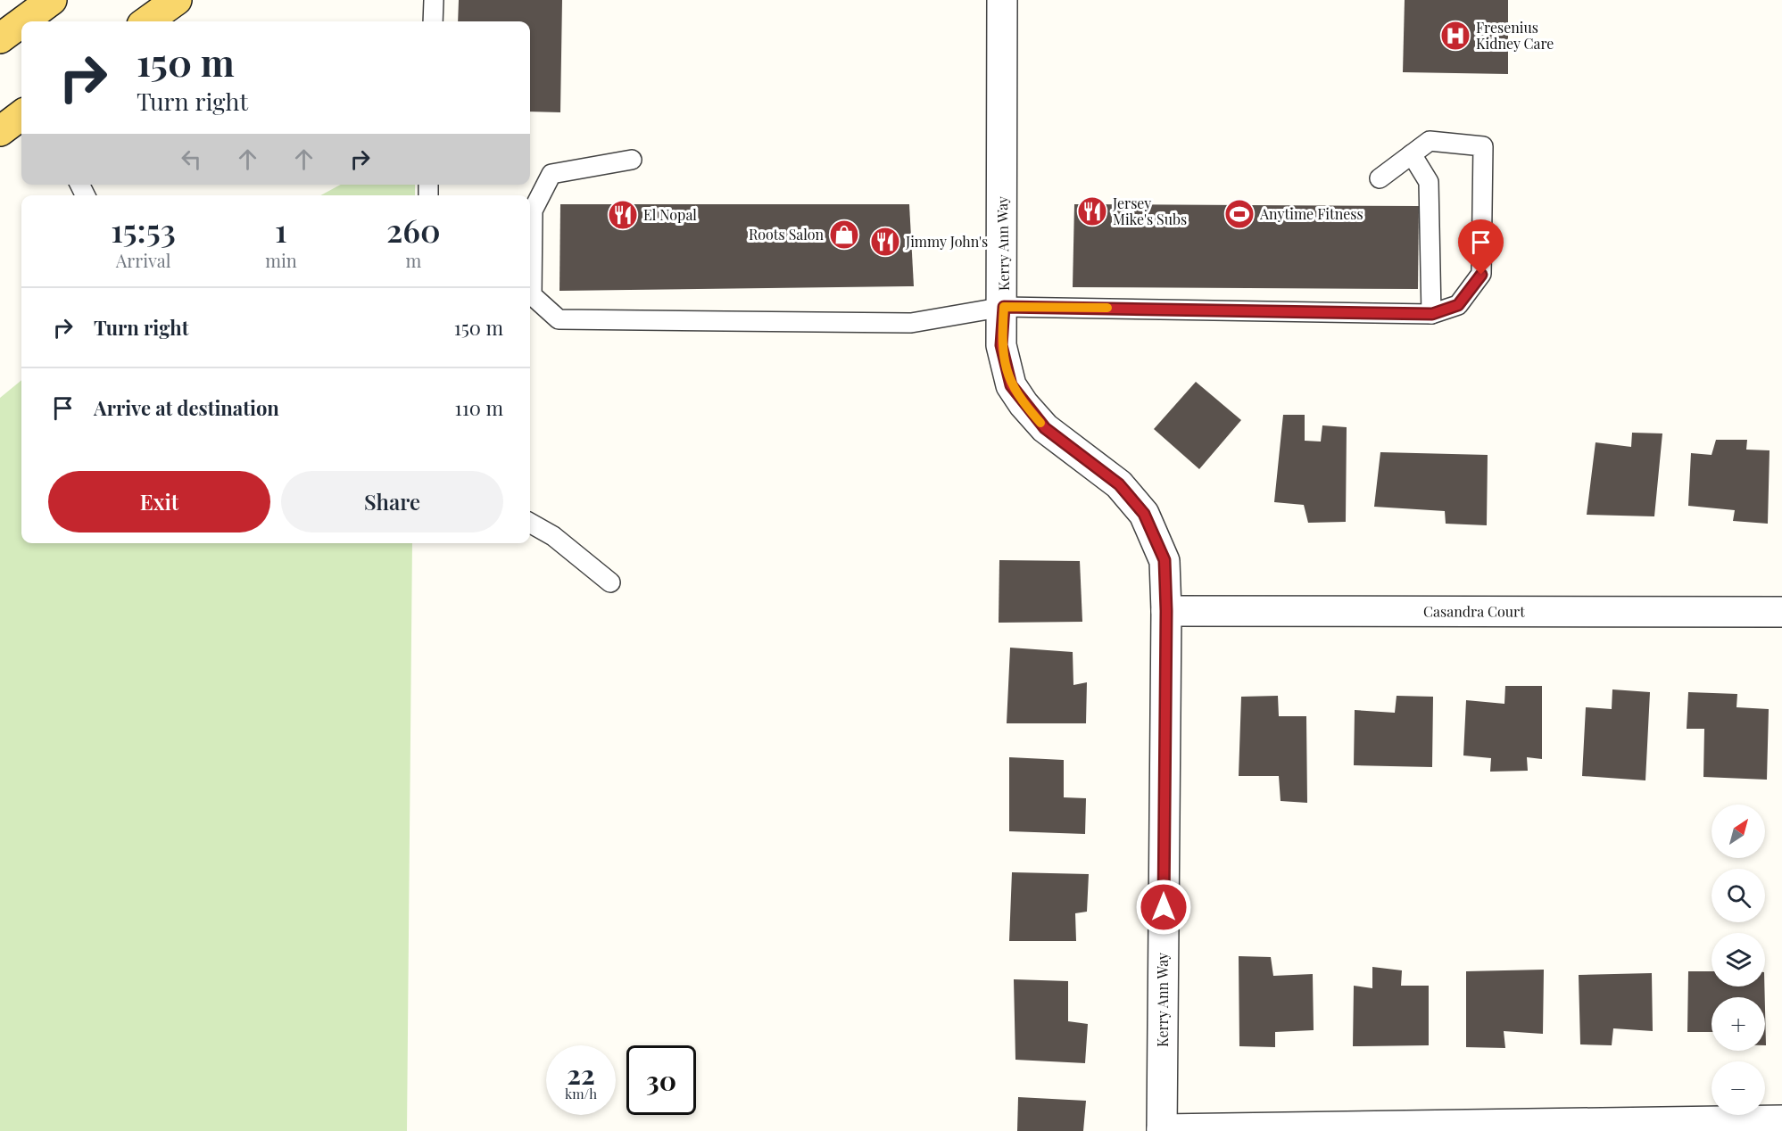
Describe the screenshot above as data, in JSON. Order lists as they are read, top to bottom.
{
  "streets": {
    "street": ["Kerry Ann Way", "Casandra Court"]
  },
  "crossings": [
    ["Kerry Ann Way", "Casandra Court"]
  ],
  "places": {
    "hospital": ["Fresenius Kidney Care"],
    "restaurant": ["Jersey Mike's Subs", "El Nopal", "Jimmy John's"],
    "sports": ["Anytime Fitness"],
    "shop": ["Roots Salon"]
  },
  "north": "top right",
  "page": {
    "turn": ["150 m", "Turn right"],
    "eta": [
      "15:53",
      "Arrival",
      "1",
      "min",
      "260",
      "m"
    ],
    "list": [
      {
        "name": "Turn right",
        "value": "150 m"
      },
      {
        "name": "Arrive at destination",
        "value": "110 m"
      }
    ],
    "buttons": ["Exit", "Share"],
    "map_buttons": ["+", "−"],
    "speed": "22 km/h",
    "limit": "30"
  }
}
